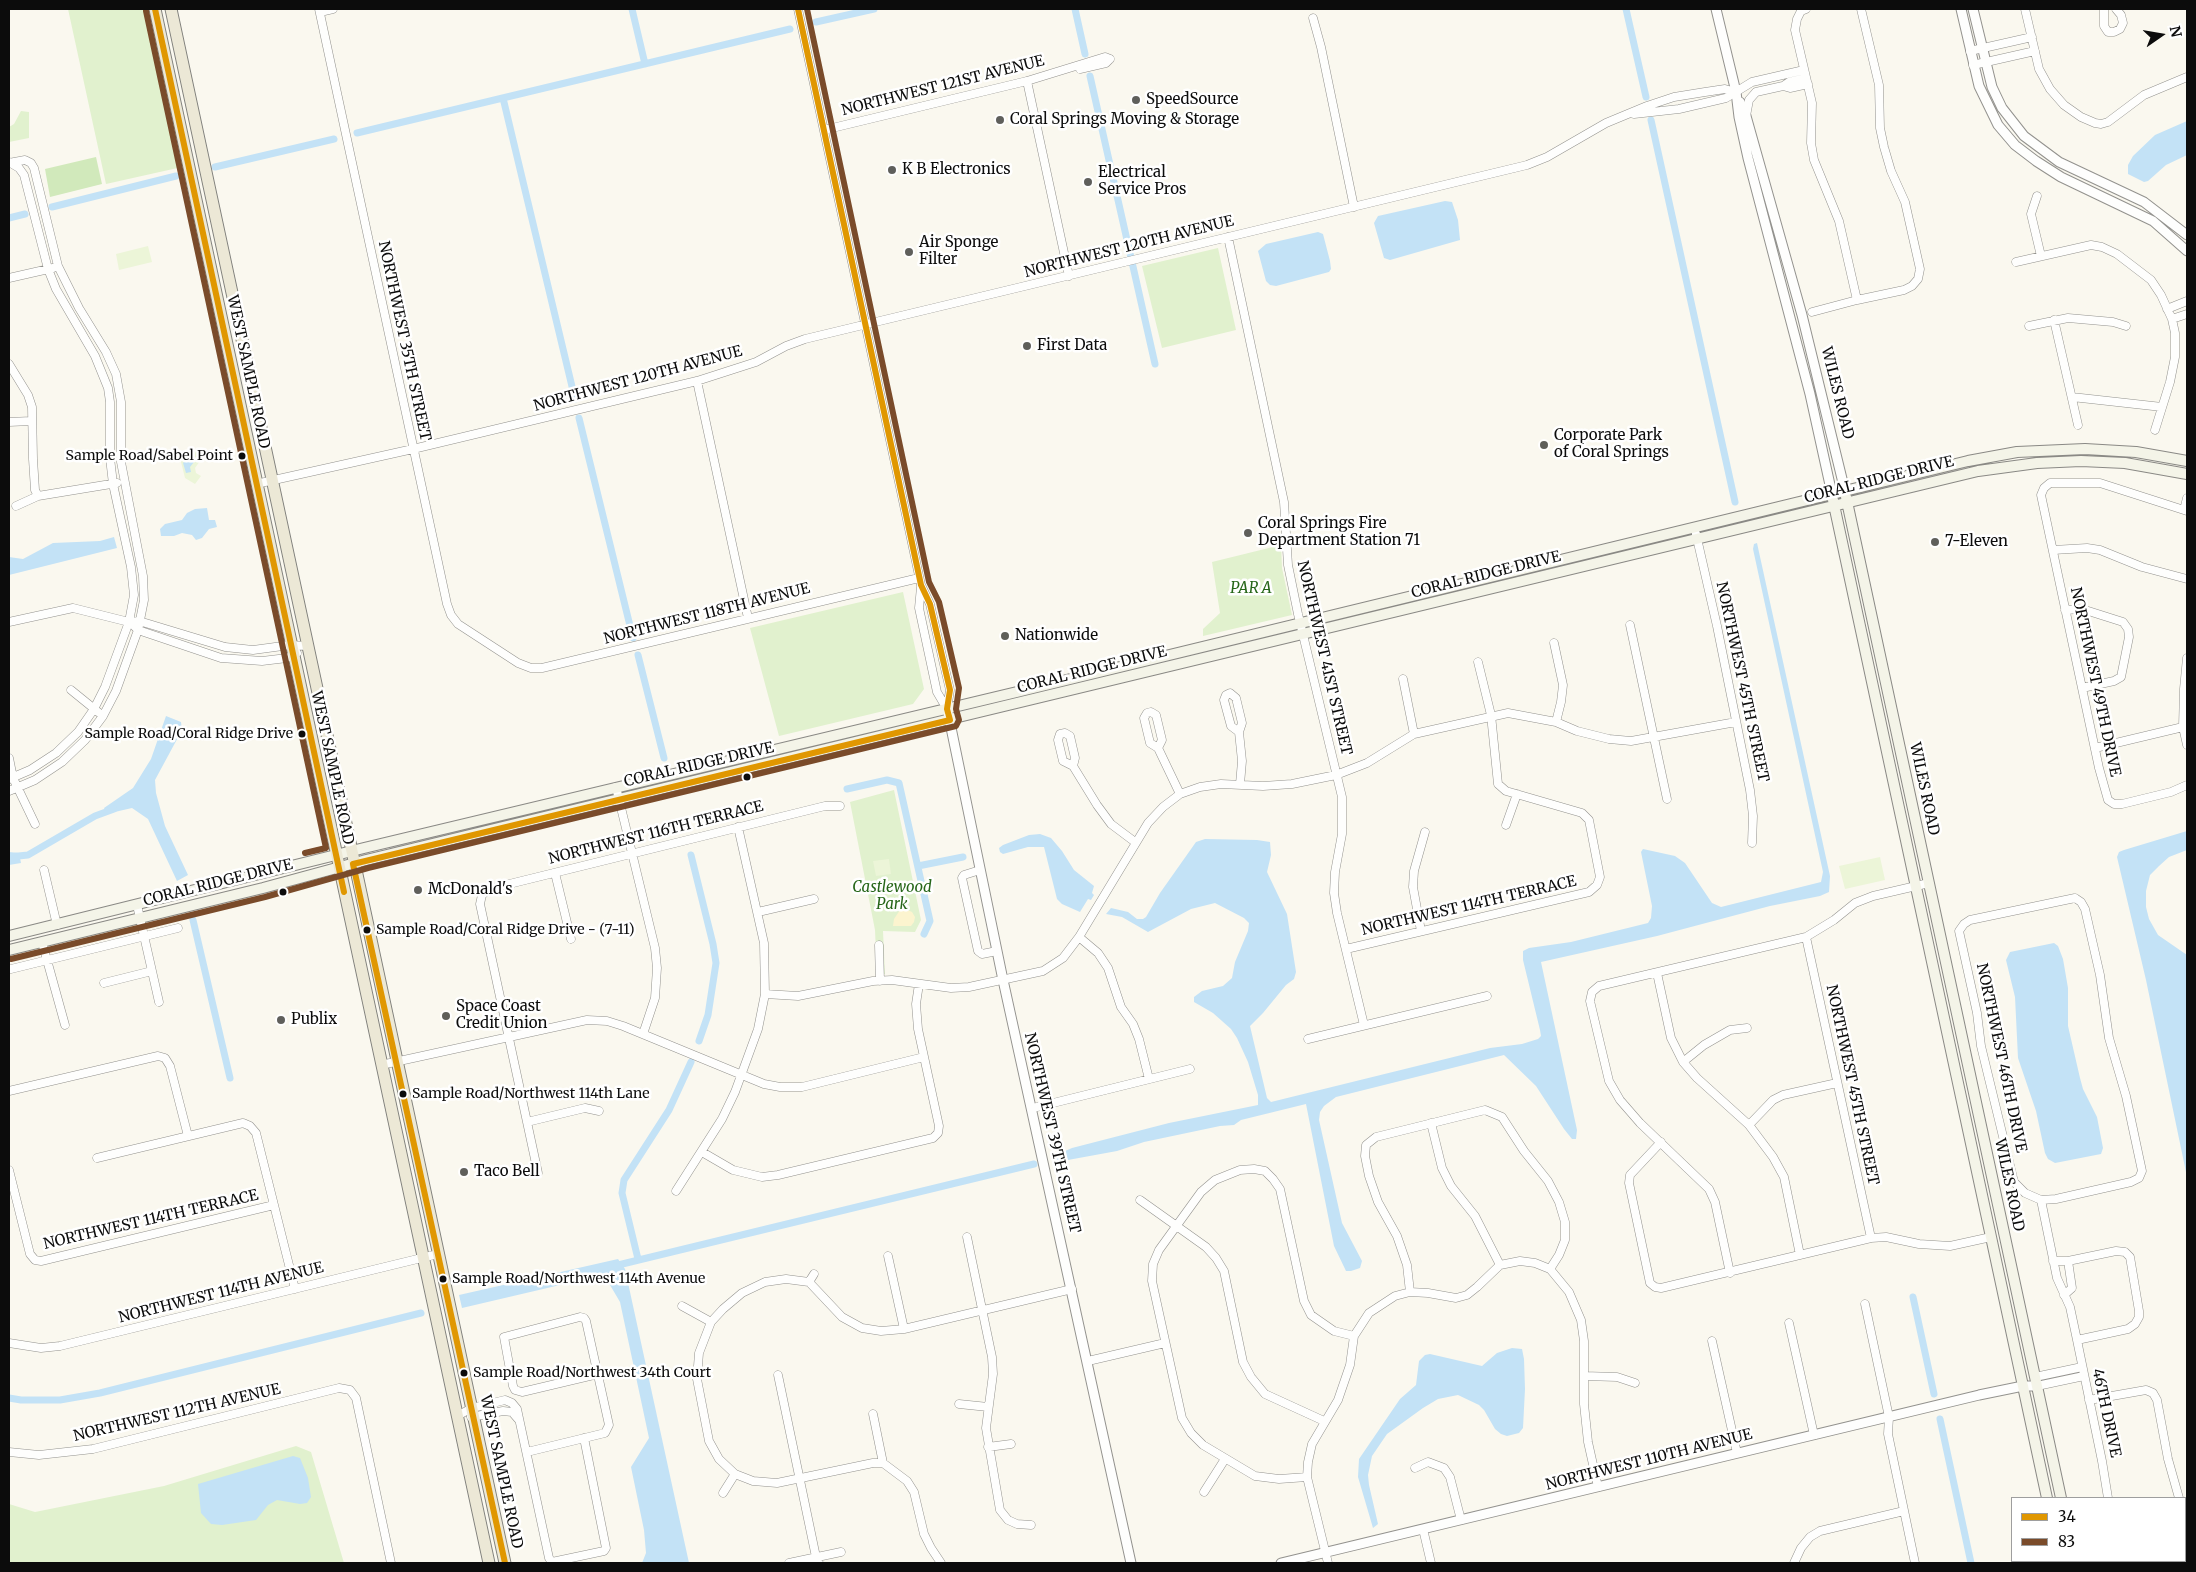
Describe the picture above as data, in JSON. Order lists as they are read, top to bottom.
{
  "streets": {
    "main road": ["WEST SAMPLE ROAD", "WILES ROAD", "CORAL RIDGE DRIVE"],
    "street": [
      "NORTHWEST 121ST AVENUE",
      "NORTHWEST 120TH AVENUE",
      "NORTHWEST 35TH STREET",
      "NORTHWEST 118TH AVENUE",
      "NORTHWEST 41ST STREET",
      "NORTHWEST 45TH STREET",
      "NORTHWEST 49TH DRIVE",
      "NORTHWEST 116TH TERRACE",
      "NORTHWEST 114TH TERRACE",
      "NORTHWEST 46TH DRIVE",
      "NORTHWEST 39TH STREET",
      "NORTHWEST 114TH AVENUE",
      "NORTHWEST 112TH AVENUE",
      "46TH DRIVE",
      "NORTHWEST 110TH AVENUE"
    ]
  },
  "crossings": [
    ["NORTHWEST 121ST AVENUE", "NORTHWEST 39TH STREET"],
    ["NORTHWEST 120TH AVENUE", "NORTHWEST 35TH STREET"],
    ["NORTHWEST 120TH AVENUE", "WEST SAMPLE ROAD"],
    ["NORTHWEST 120TH AVENUE", "WILES ROAD"],
    ["NORTHWEST 120TH AVENUE", "NORTHWEST 41ST STREET"],
    ["NORTHWEST 120TH AVENUE", "NORTHWEST 39TH STREET"],
    ["NORTHWEST 35TH STREET", "NORTHWEST 118TH AVENUE"],
    ["WEST SAMPLE ROAD", "CORAL RIDGE DRIVE"],
    ["WEST SAMPLE ROAD", "NORTHWEST 114TH AVENUE"],
    ["WILES ROAD", "CORAL RIDGE DRIVE"],
    ["WILES ROAD", "NORTHWEST 110TH AVENUE"],
    ["CORAL RIDGE DRIVE", "NORTHWEST 41ST STREET"],
    ["CORAL RIDGE DRIVE", "NORTHWEST 45TH STREET"],
    ["CORAL RIDGE DRIVE", "NORTHWEST 39TH STREET"],
    ["NORTHWEST 118TH AVENUE", "NORTHWEST 39TH STREET"],
    ["NORTHWEST 41ST STREET", "NORTHWEST 114TH TERRACE"],
    ["NORTHWEST 46TH DRIVE", "46TH DRIVE"]
  ],
  "parks": ["PAR A", "Castlewood Park"],
  "places": [
    "SpeedSource",
    "Coral Springs Moving & Storage",
    "K B Electronics",
    "Electrical Service Pros",
    "Air Sponge Filter",
    "First Data",
    "Corporate Park of Coral Springs",
    "Sample Road/Sabel Point",
    "Coral Springs Fire Department Station 71",
    "7-Eleven",
    "Nationwide",
    "Sample Road/Coral Ridge Drive",
    "McDonald's",
    "Sample Road/Coral Ridge Drive - (7-11)",
    "Space Coast Credit Union",
    "Publix",
    "Sample Road/Northwest 114th Lane",
    "Taco Bell",
    "Sample Road/Northwest 114th Avenue",
    "Sample Road/Northwest 34th Court"
  ],
  "lines": ["transit line 34", "transit line 83"],
  "legend": ["34", "83"],
  "north": "right"
}
